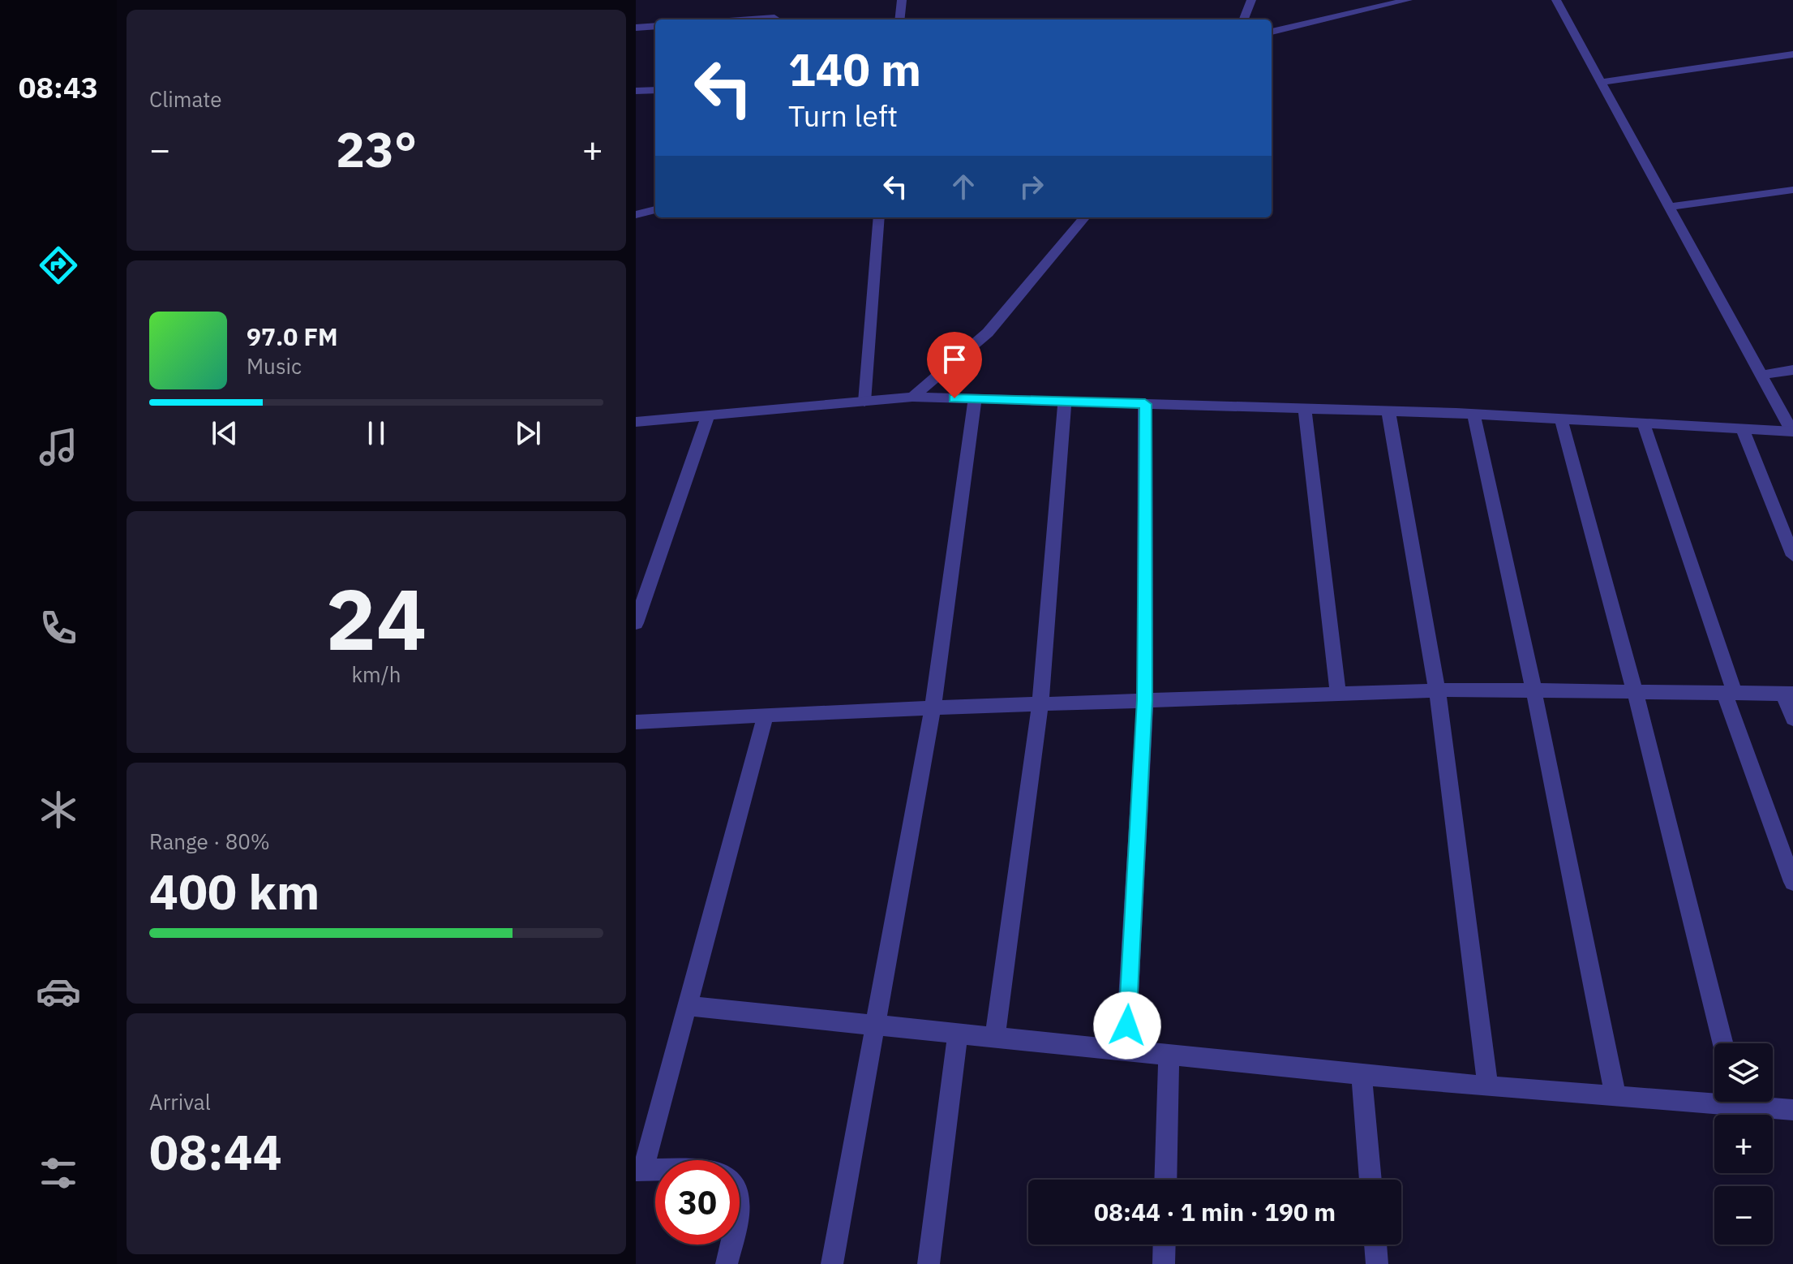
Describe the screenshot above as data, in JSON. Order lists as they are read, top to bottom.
{
  "page": {
    "tabs": "08:43",
    "tile": [
      "Climate",
      ["24", "km/h"],
      ["Range · 80%", "400 km"],
      ["Arrival", "08:44"]
    ],
    "turn": ["140 m", "Turn left"],
    "heat": ["−", "23°", "+"],
    "song": ["97.0 FM", "Music"],
    "map_buttons": ["+", "−"],
    "limit": "30",
    "trip": "08:44 · 1 min · 190 m"
  }
}
